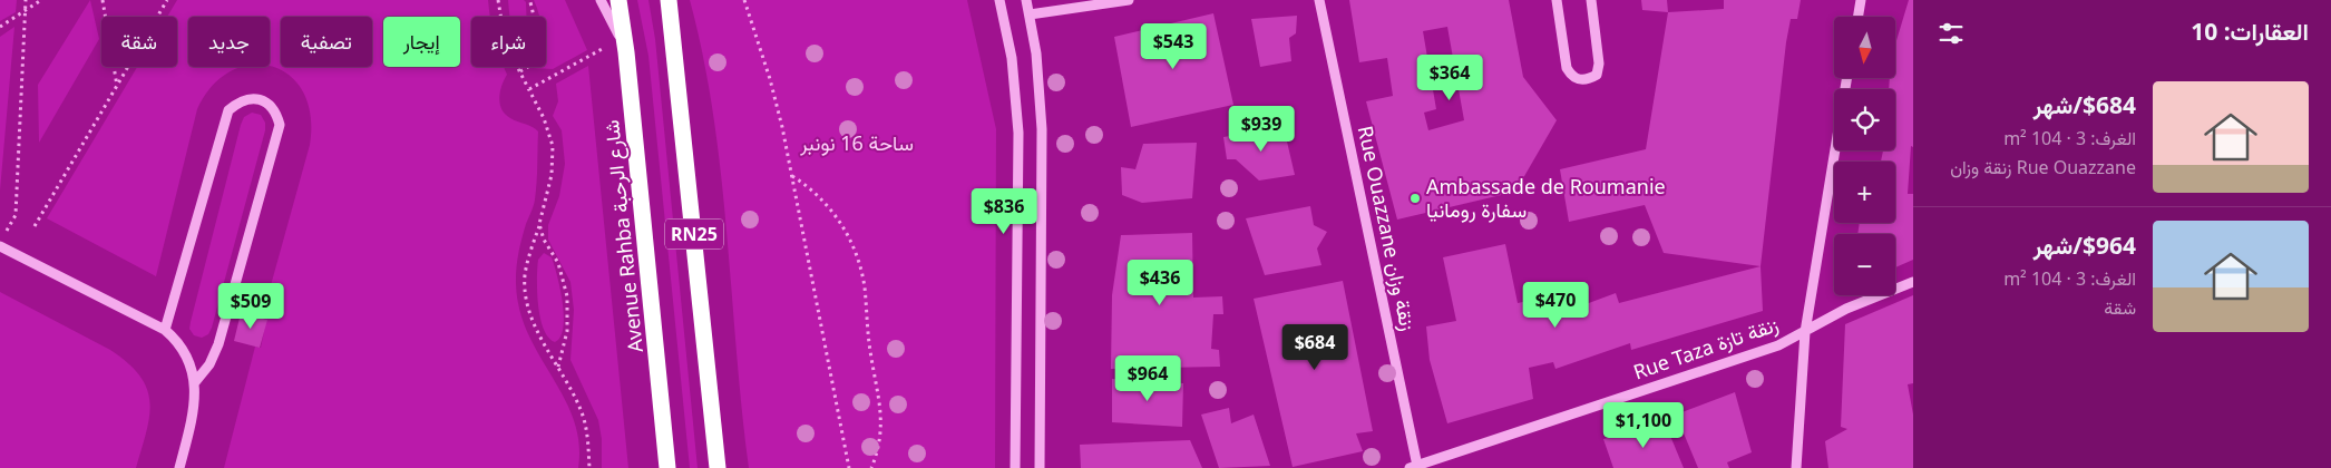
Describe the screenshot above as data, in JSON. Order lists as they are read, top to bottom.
{
  "streets": {
    "highway": ["RN25", "Avenue Rahba شارع الرحبة"],
    "street": ["Rue Ouazzane زنقة وزان", "Rue Taza زنقة تازة"]
  },
  "crossings": [
    ["Rue Ouazzane زنقة وزان", "Rue Taza زنقة تازة"]
  ],
  "parks": ["ساحة 16 نونبر"],
  "places": ["Ambassade de Roumanie سفارة رومانيا"],
  "north": "bottom",
  "page": {
    "heading": "العقارات: 10",
    "map_buttons": ["+", "−"],
    "chip": [
      "شراء",
      "إيجار",
      "تصفية",
      "جديد",
      "شقة"
    ],
    "price": [
      "$543",
      "$364",
      "$939",
      "$836",
      "$436",
      "$470",
      "$509",
      "$684",
      "$964",
      "$1,100"
    ],
    "list": [
      {
        "name": "$684/شهر",
        "note": "الغرف: 3 · 104 m² · Rue Ouazzane زنقة وزان"
      },
      {
        "name": "$964/شهر",
        "note": "الغرف: 3 · 104 m² · شقة"
      }
    ]
  }
}
